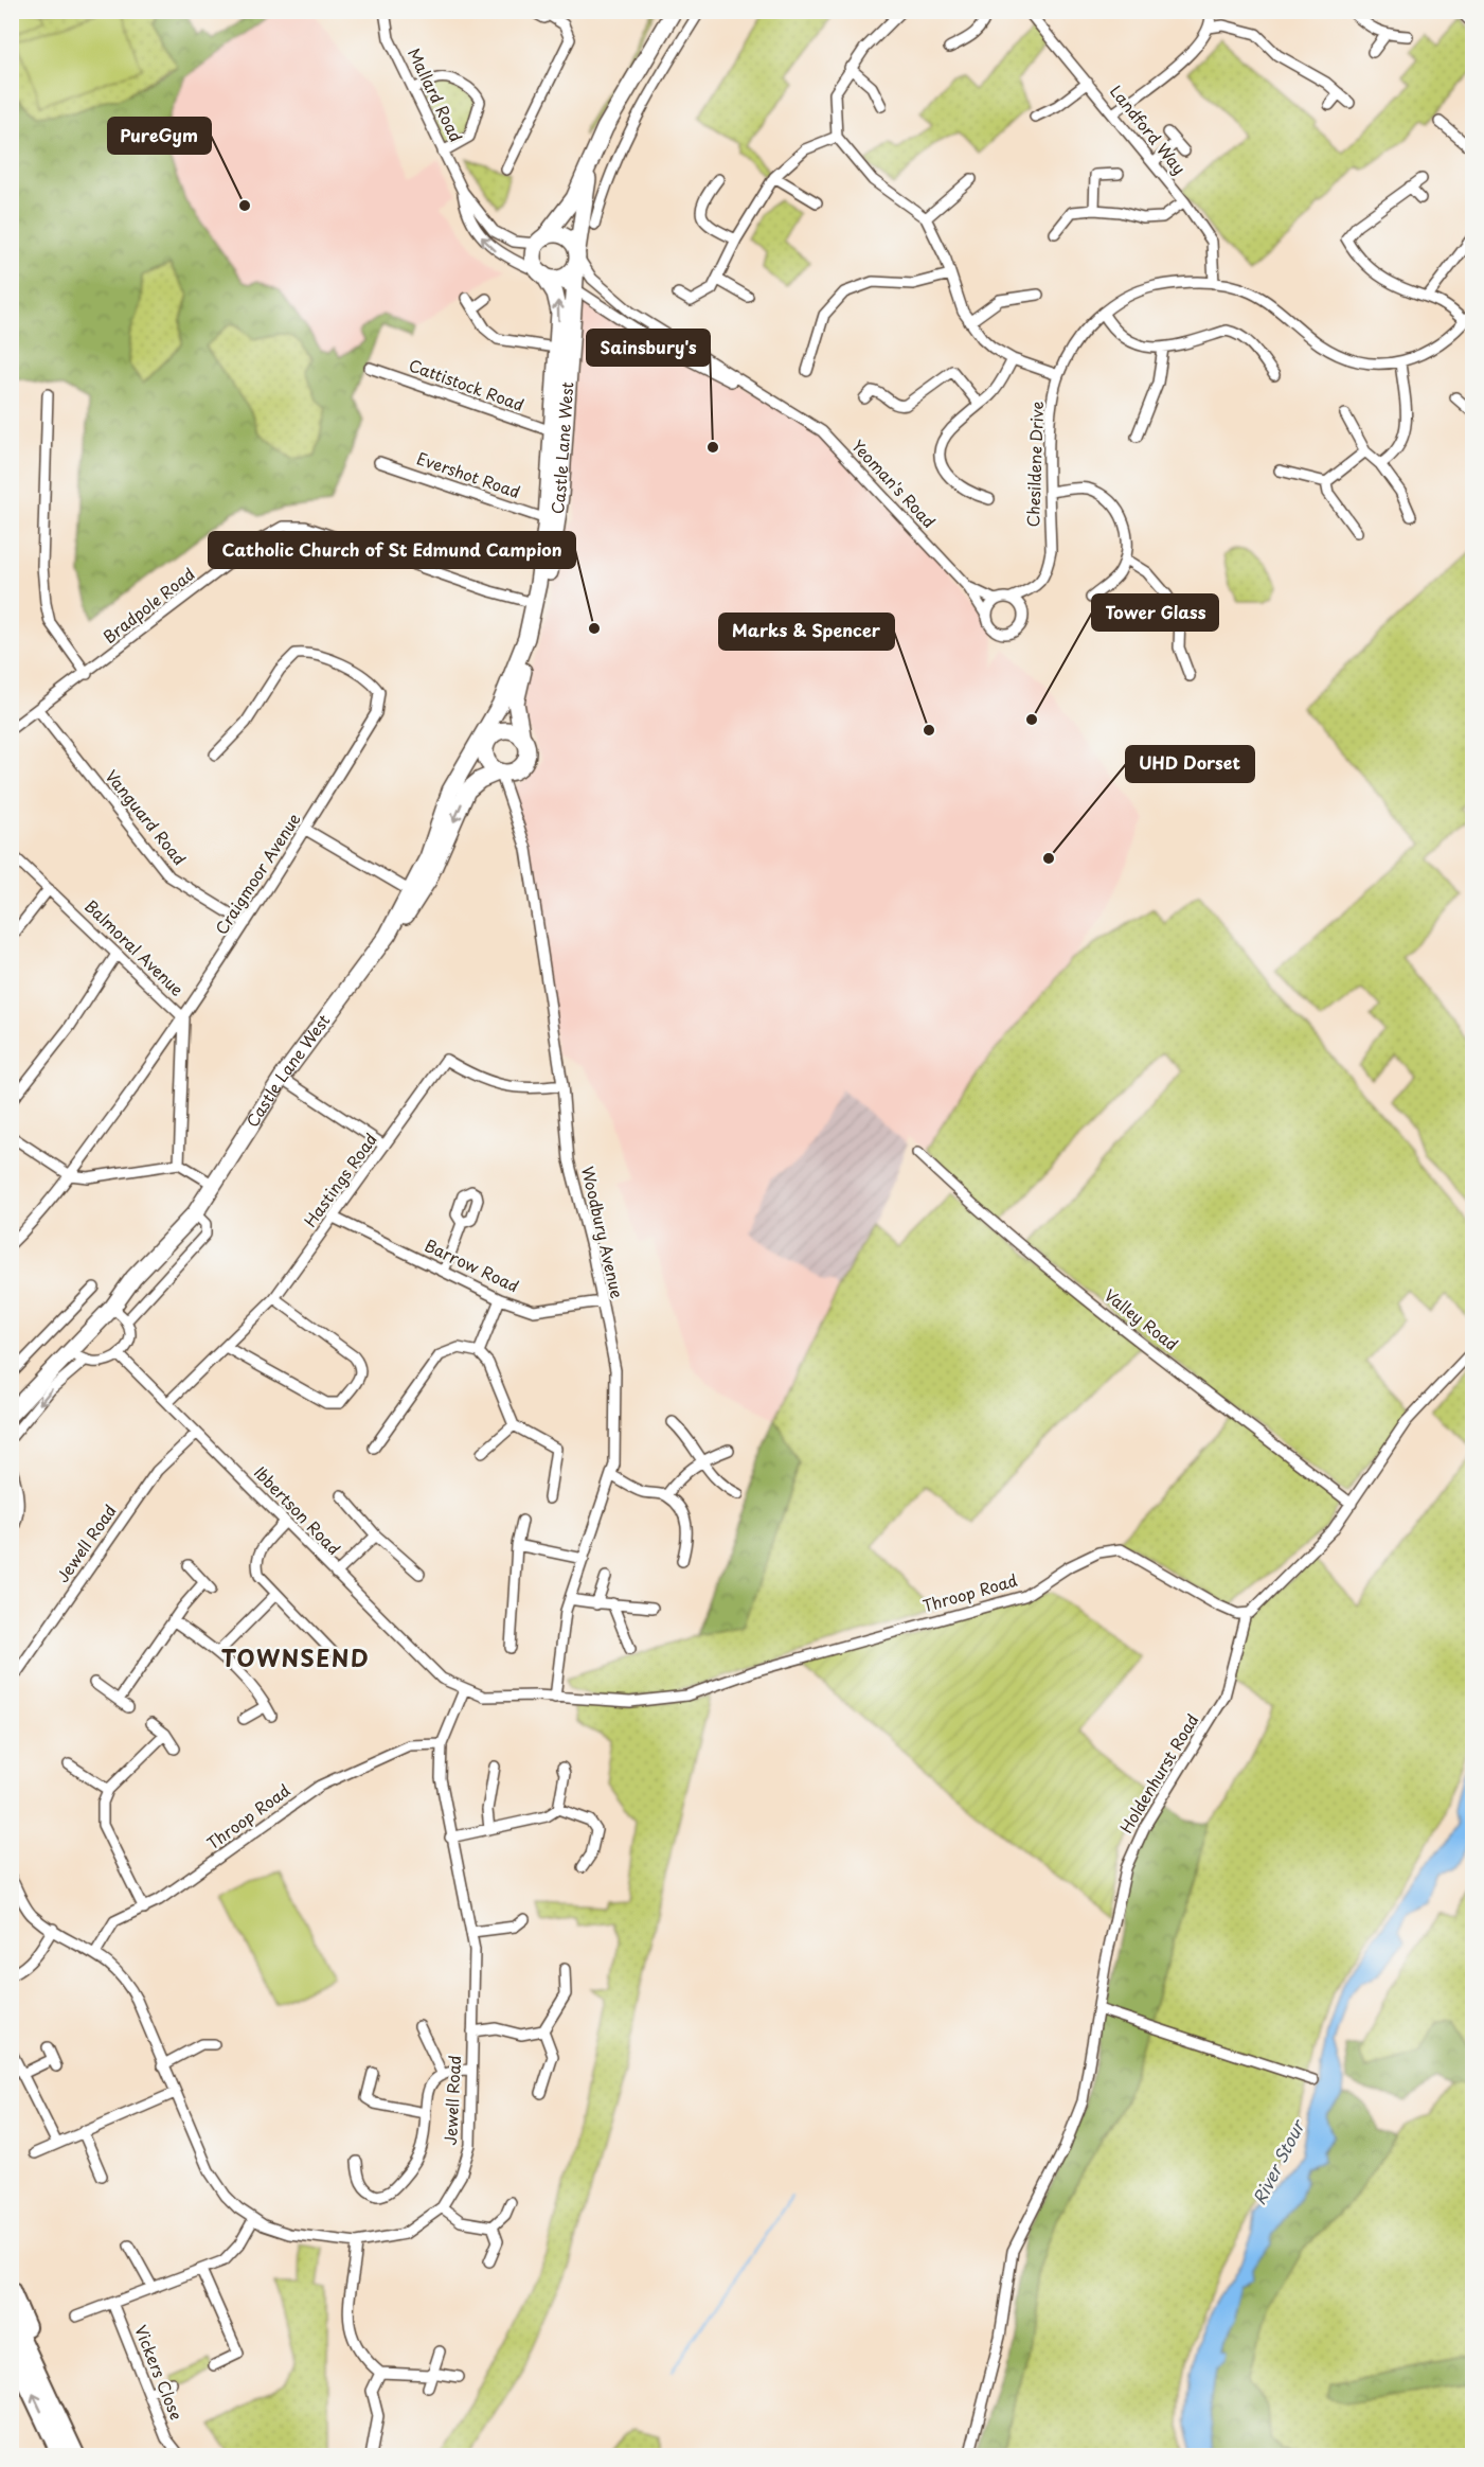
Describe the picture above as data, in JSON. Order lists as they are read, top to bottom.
{
  "streets": {
    "main road": ["Castle Lane West"],
    "street": [
      "Mallard Road",
      "Landford Way",
      "Cattistock Road",
      "Chesildene Drive",
      "Evershot Road",
      "Yeoman's Road",
      "Bradpole Road",
      "Vanguard Road",
      "Craigmoor Avenue",
      "Balmoral Avenue",
      "Hastings Road",
      "Woodbury Avenue",
      "Barrow Road",
      "Valley Road",
      "Ibbertson Road",
      "Jewell Road",
      "Throop Road",
      "Holdenhurst Road",
      "Vickers Close"
    ]
  },
  "crossings": [
    ["Mallard Road", "Castle Lane West"],
    ["Mallard Road", "Yeoman's Road"],
    ["Landford Way", "Chesildene Drive"],
    ["Cattistock Road", "Castle Lane West"],
    ["Castle Lane West", "Evershot Road"],
    ["Castle Lane West", "Yeoman's Road"],
    ["Castle Lane West", "Bradpole Road"],
    ["Castle Lane West", "Woodbury Avenue"],
    ["Chesildene Drive", "Yeoman's Road"],
    ["Bradpole Road", "Vanguard Road"],
    ["Vanguard Road", "Craigmoor Avenue"],
    ["Craigmoor Avenue", "Balmoral Avenue"],
    ["Hastings Road", "Woodbury Avenue"],
    ["Hastings Road", "Barrow Road"],
    ["Hastings Road", "Ibbertson Road"],
    ["Woodbury Avenue", "Barrow Road"],
    ["Woodbury Avenue", "Throop Road"],
    ["Ibbertson Road", "Jewell Road"],
    ["Ibbertson Road", "Throop Road"],
    ["Jewell Road", "Throop Road"],
    ["Throop Road", "Holdenhurst Road"]
  ],
  "districts": ["TOWNSEND"],
  "water": ["River Stour"],
  "places": [
    "PureGym",
    "Sainsbury's",
    "Catholic Church of St Edmund Campion",
    "Tower Glass",
    "Marks & Spencer",
    "UHD Dorset"
  ]
}
